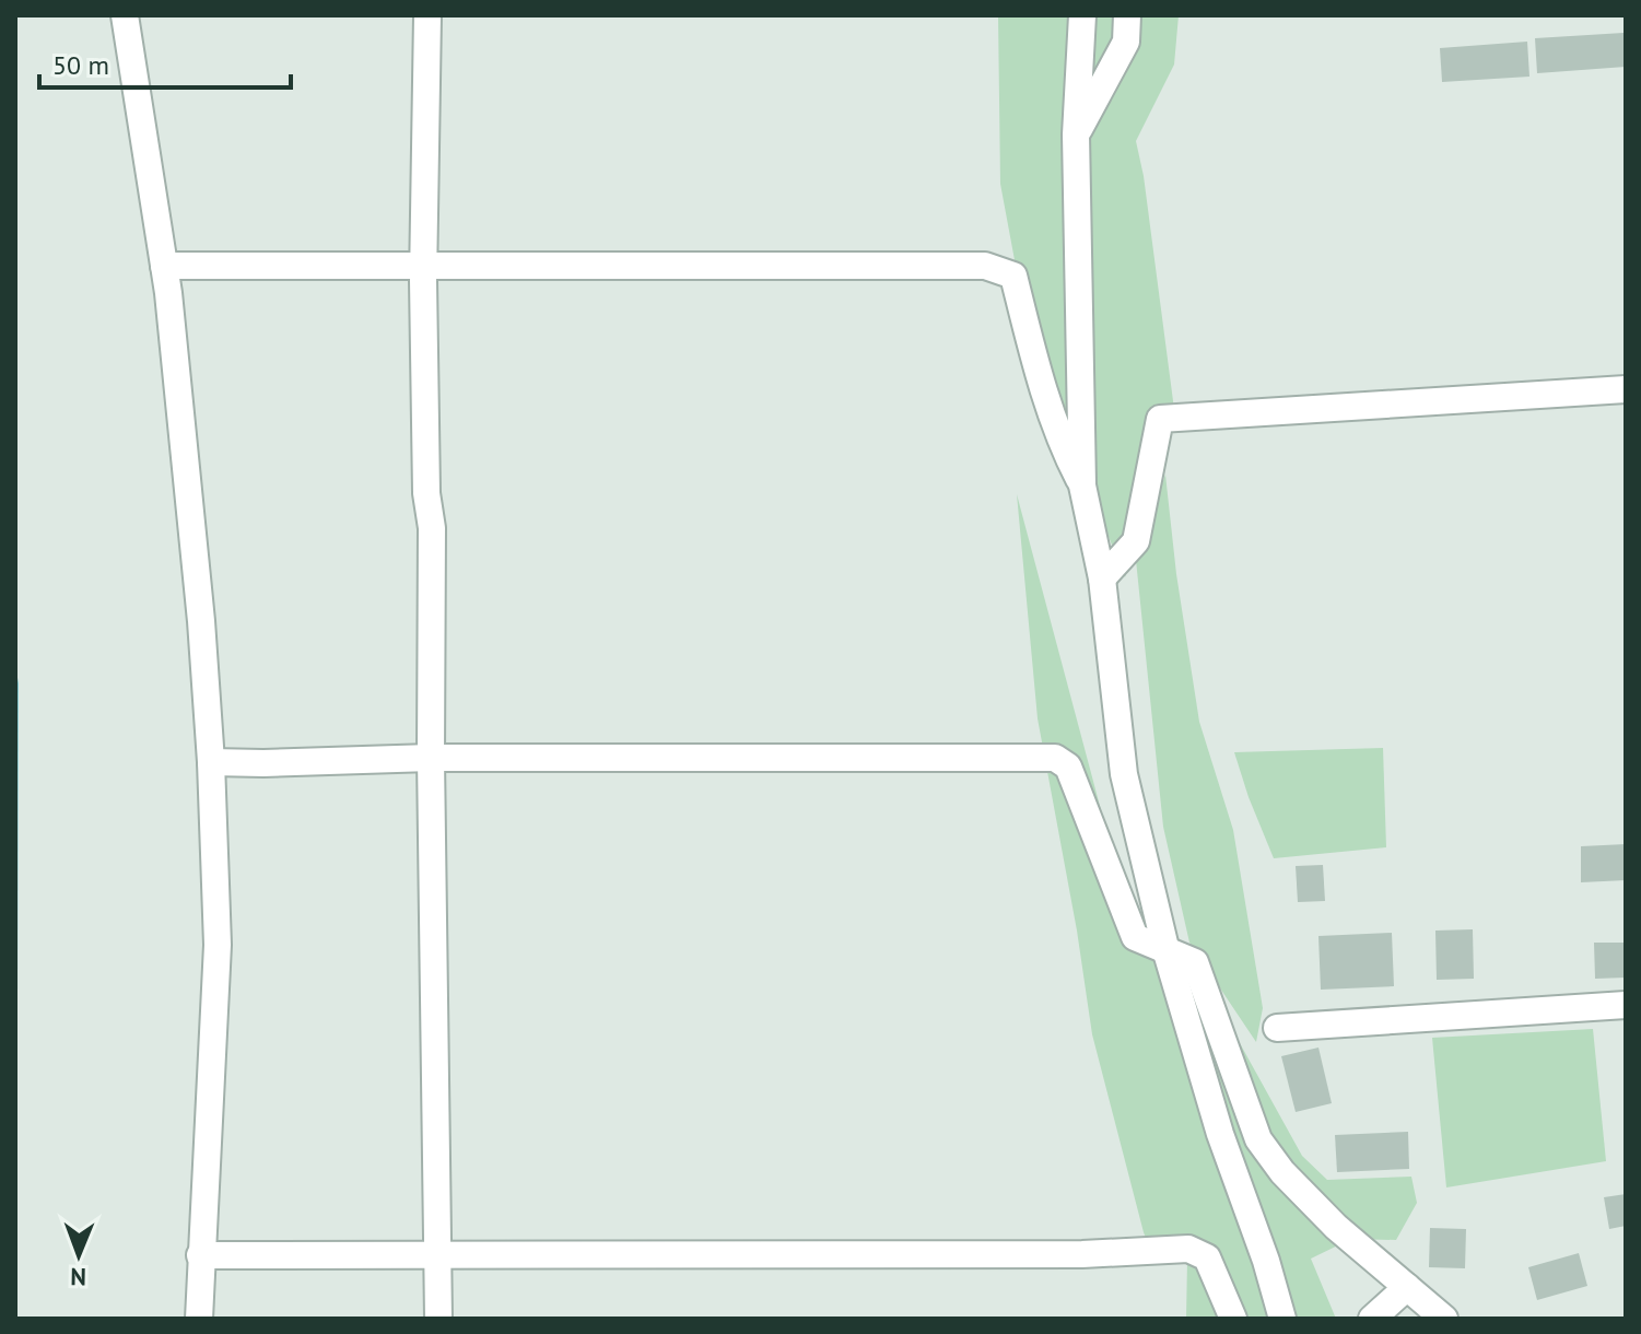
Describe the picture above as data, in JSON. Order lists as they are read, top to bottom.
{
  "scale_bar": "50 m",
  "north": "bottom"
}
